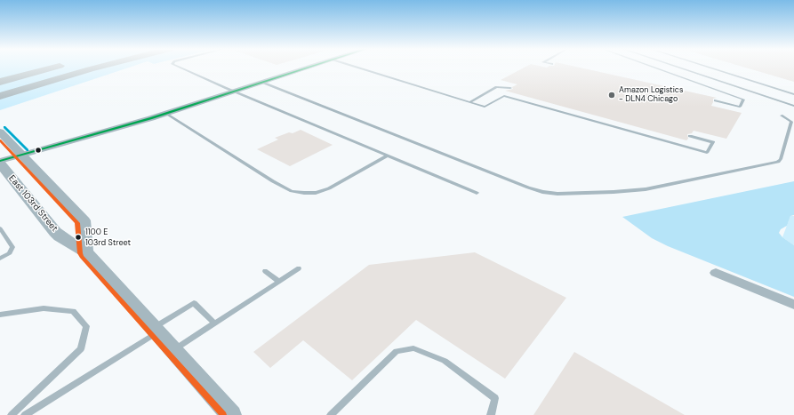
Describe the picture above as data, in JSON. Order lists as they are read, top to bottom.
{
  "streets": {
    "main road": ["East 103rd Street"]
  },
  "places": ["Amazon Logistics - DLN4 Chicago", "1100 E 103rd Street"]
}
